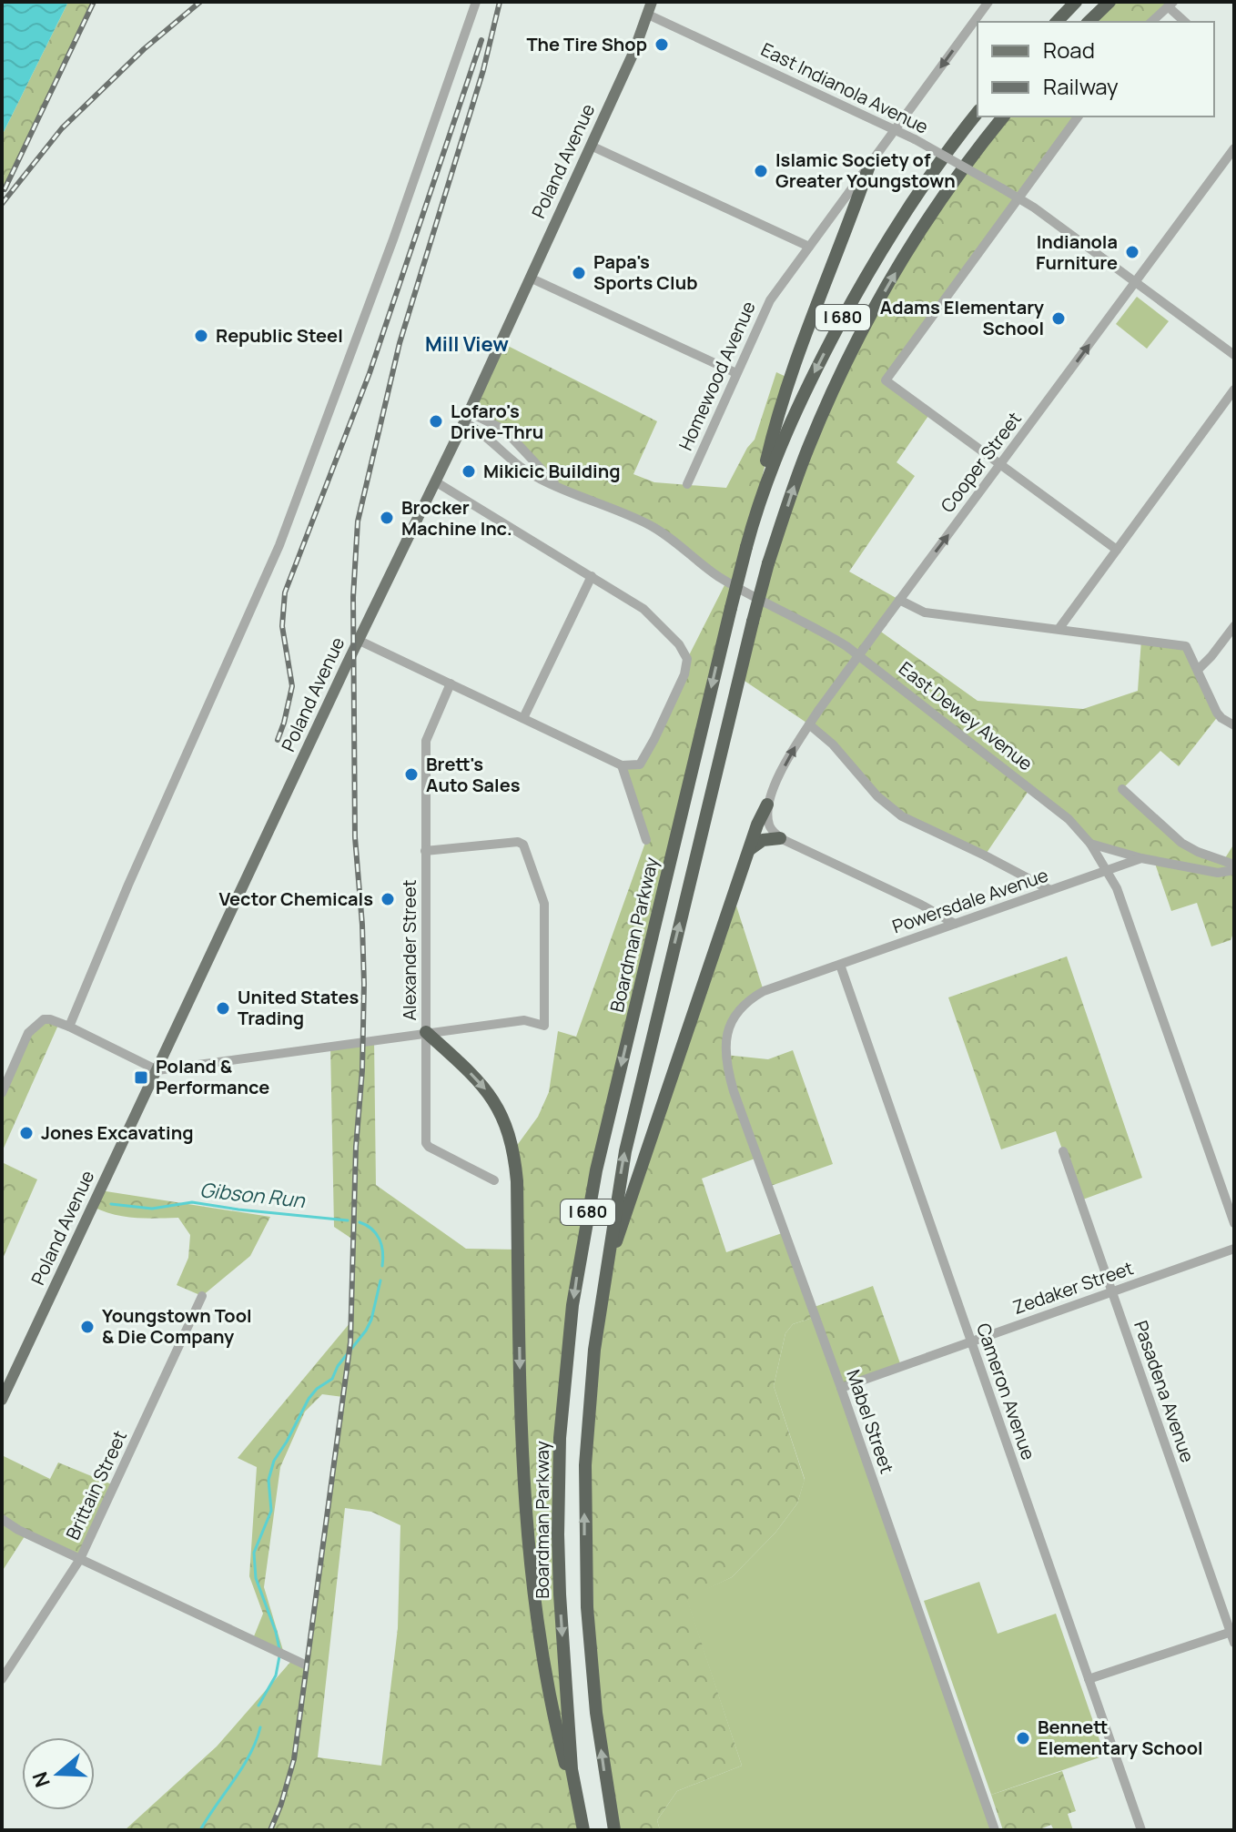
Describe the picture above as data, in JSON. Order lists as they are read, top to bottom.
{
  "streets": {
    "highway": ["I 680", "Boardman Parkway"],
    "main road": ["Poland Avenue"],
    "street": [
      "East Indianola Avenue",
      "Homewood Avenue",
      "Cooper Street",
      "East Dewey Avenue",
      "Powersdale Avenue",
      "Alexander Street",
      "Zedaker Street",
      "Cameron Avenue",
      "Pasadena Avenue",
      "Mabel Street",
      "Brittain Street"
    ]
  },
  "crossings": [
    ["East Indianola Avenue", "Poland Avenue"],
    ["East Indianola Avenue", "Homewood Avenue"],
    ["East Indianola Avenue", "Cooper Street"],
    ["Poland Avenue", "East Dewey Avenue"],
    ["East Dewey Avenue", "Powersdale Avenue"],
    ["Powersdale Avenue", "Cameron Avenue"],
    ["Powersdale Avenue", "Mabel Street"],
    ["Zedaker Street", "Cameron Avenue"],
    ["Zedaker Street", "Pasadena Avenue"],
    ["Zedaker Street", "Mabel Street"]
  ],
  "one_way": ["Cooper Street"],
  "districts": ["Mill View"],
  "water": ["Gibson Run"],
  "places": {
    "other": [
      "The Tire Shop",
      "Islamic Society of Greater Youngstown",
      "Indianola Furniture",
      "Papa's Sports Club",
      "Adams Elementary School",
      "Republic Steel",
      "Lofaro's Drive-Thru",
      "Mikicic Building",
      "Brocker Machine Inc.",
      "Brett's Auto Sales",
      "Vector Chemicals",
      "United States Trading",
      "Jones Excavating",
      "Youngstown Tool & Die Company",
      "Bennett Elementary School"
    ],
    "transit": ["Poland & Performance"]
  },
  "legend": ["Road", "Railway"],
  "north": "left"
}
